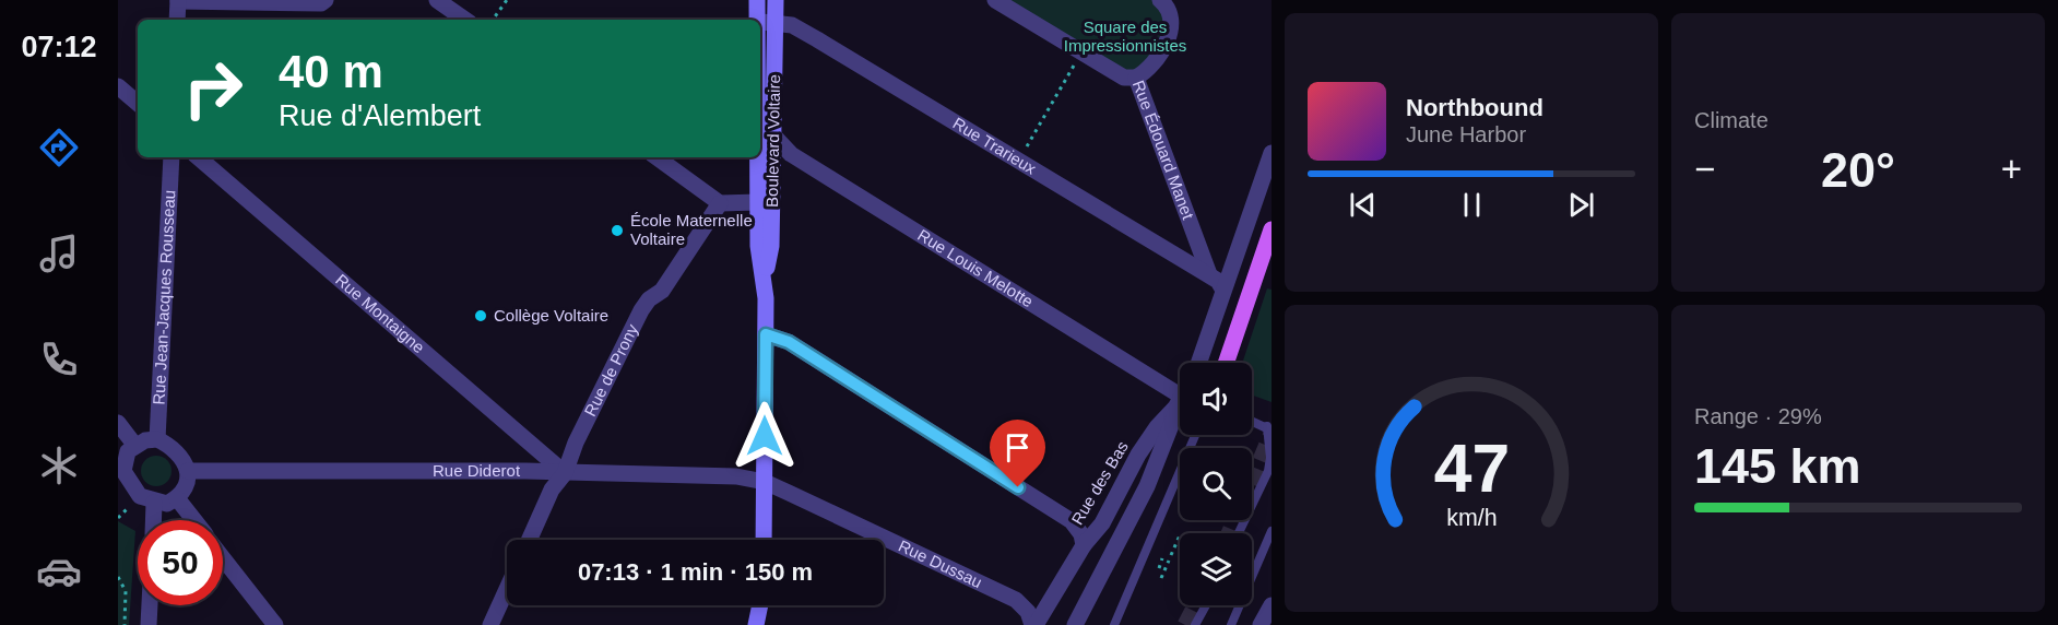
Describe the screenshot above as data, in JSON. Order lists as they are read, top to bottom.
{
  "streets": {
    "main road": ["Boulevard Voltaire"],
    "street": [
      "Rue Trarieux",
      "Rue Édouard Manet",
      "Rue Louis Melotte",
      "Rue Jean-Jacques Rousseau",
      "Rue Montaigne",
      "Rue de Prony",
      "Rue Diderot",
      "Rue des Bas",
      "Rue Dussau"
    ]
  },
  "crossings": [
    ["Boulevard Voltaire", "Rue Trarieux"],
    ["Boulevard Voltaire", "Rue Louis Melotte"],
    ["Boulevard Voltaire", "Rue Diderot"],
    ["Boulevard Voltaire", "Rue Dussau"],
    ["Rue Trarieux", "Rue Édouard Manet"],
    ["Rue Jean-Jacques Rousseau", "Rue Diderot"],
    ["Rue Montaigne", "Rue de Prony"],
    ["Rue Montaigne", "Rue Diderot"],
    ["Rue de Prony", "Rue Diderot"],
    ["Rue Diderot", "Rue Dussau"],
    ["Rue des Bas", "Rue Dussau"]
  ],
  "parks": ["Square des Impressionnistes"],
  "places": ["École Maternelle Voltaire", "Collège Voltaire"],
  "page": {
    "tabs": "07:12",
    "tile": [
      "Climate",
      ["Range · 29%", "145 km"]
    ],
    "turn": ["40 m", "Rue d'Alembert"],
    "song": ["Northbound", "June Harbor"],
    "heat": ["−", "20°", "+"],
    "limit": "50",
    "trip": "07:13 · 1 min · 150 m",
    "gauge": ["47", "km/h"]
  }
}
